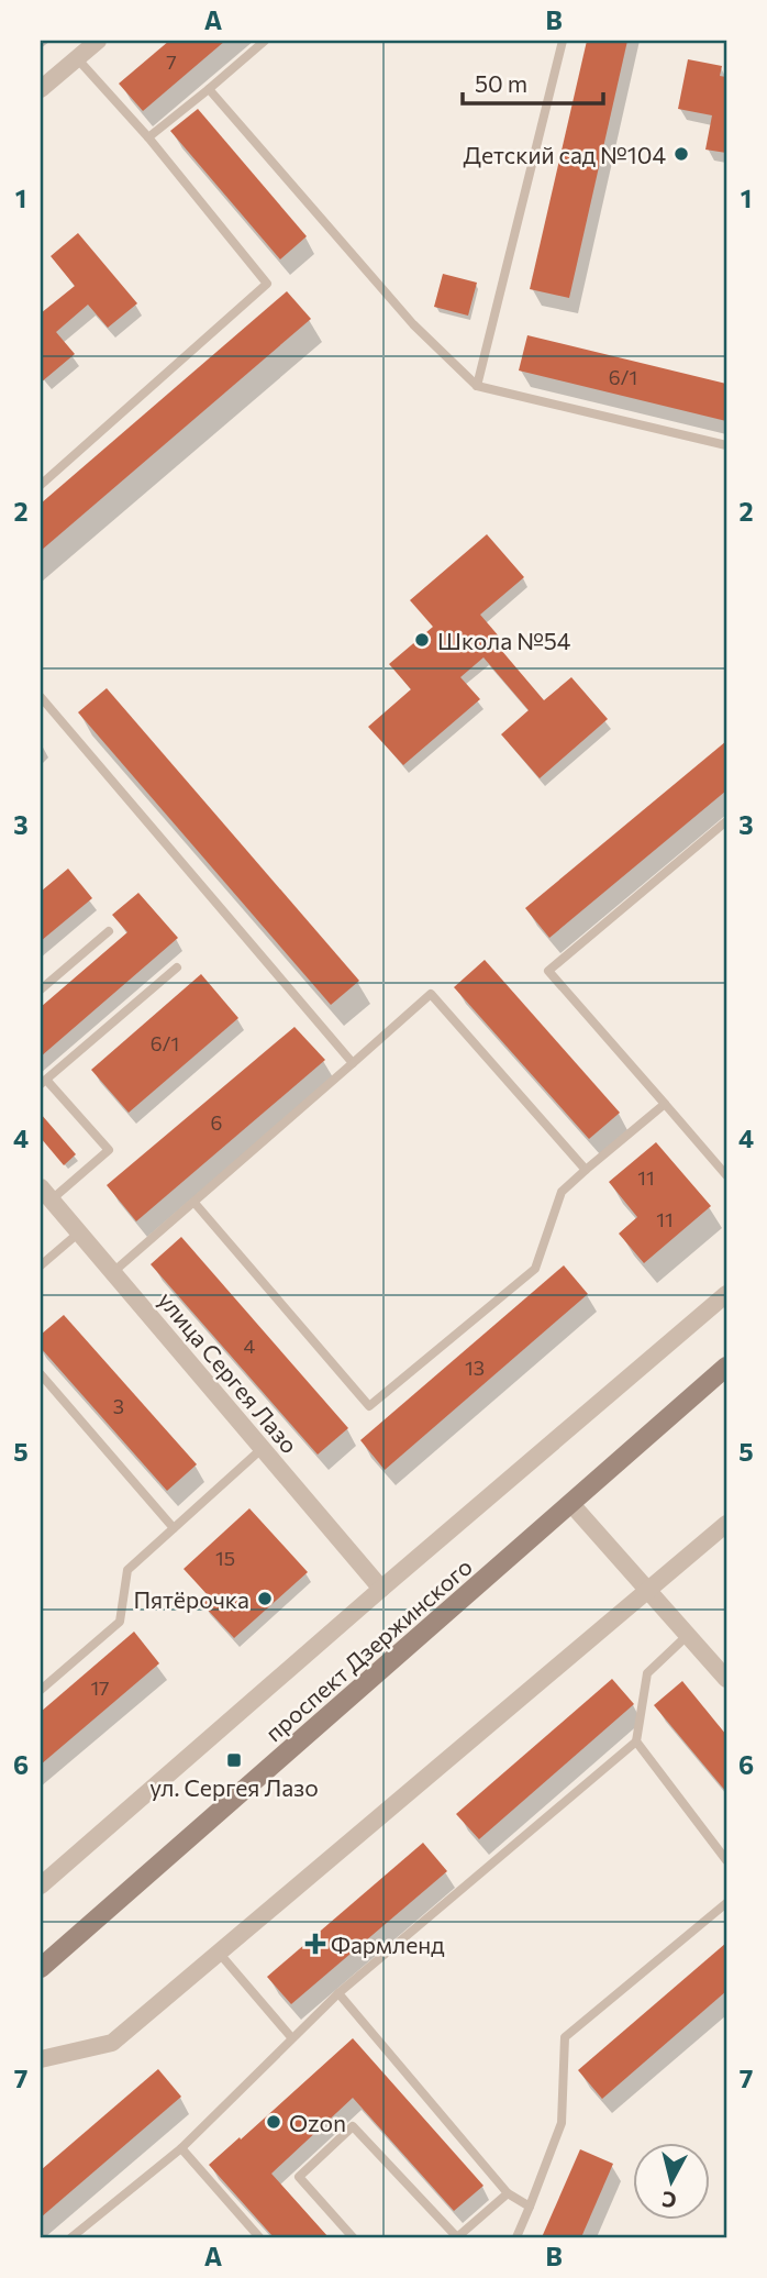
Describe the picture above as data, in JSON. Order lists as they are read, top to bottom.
{
  "streets": {
    "main road": ["проспект Дзержинского"],
    "street": ["улица Сергея Лазо"]
  },
  "places": {
    "other": [
      "Детский сад №104",
      "Школа №54",
      "Пятёрочка",
      "Ozon"
    ],
    "transit": ["ул. Сергея Лазо"],
    "health": ["Фармленд"]
  },
  "house_numbers": [
    "7",
    "6/1",
    "6/1",
    "6",
    "11",
    "11",
    "4",
    "13",
    "3",
    "15",
    "17"
  ],
  "scale_bar": "50 m",
  "north": "bottom",
  "grid": {
    "columns": ["A", "B"],
    "rows": [
      "1",
      "2",
      "3",
      "4",
      "5",
      "6",
      "7"
    ]
  }
}
